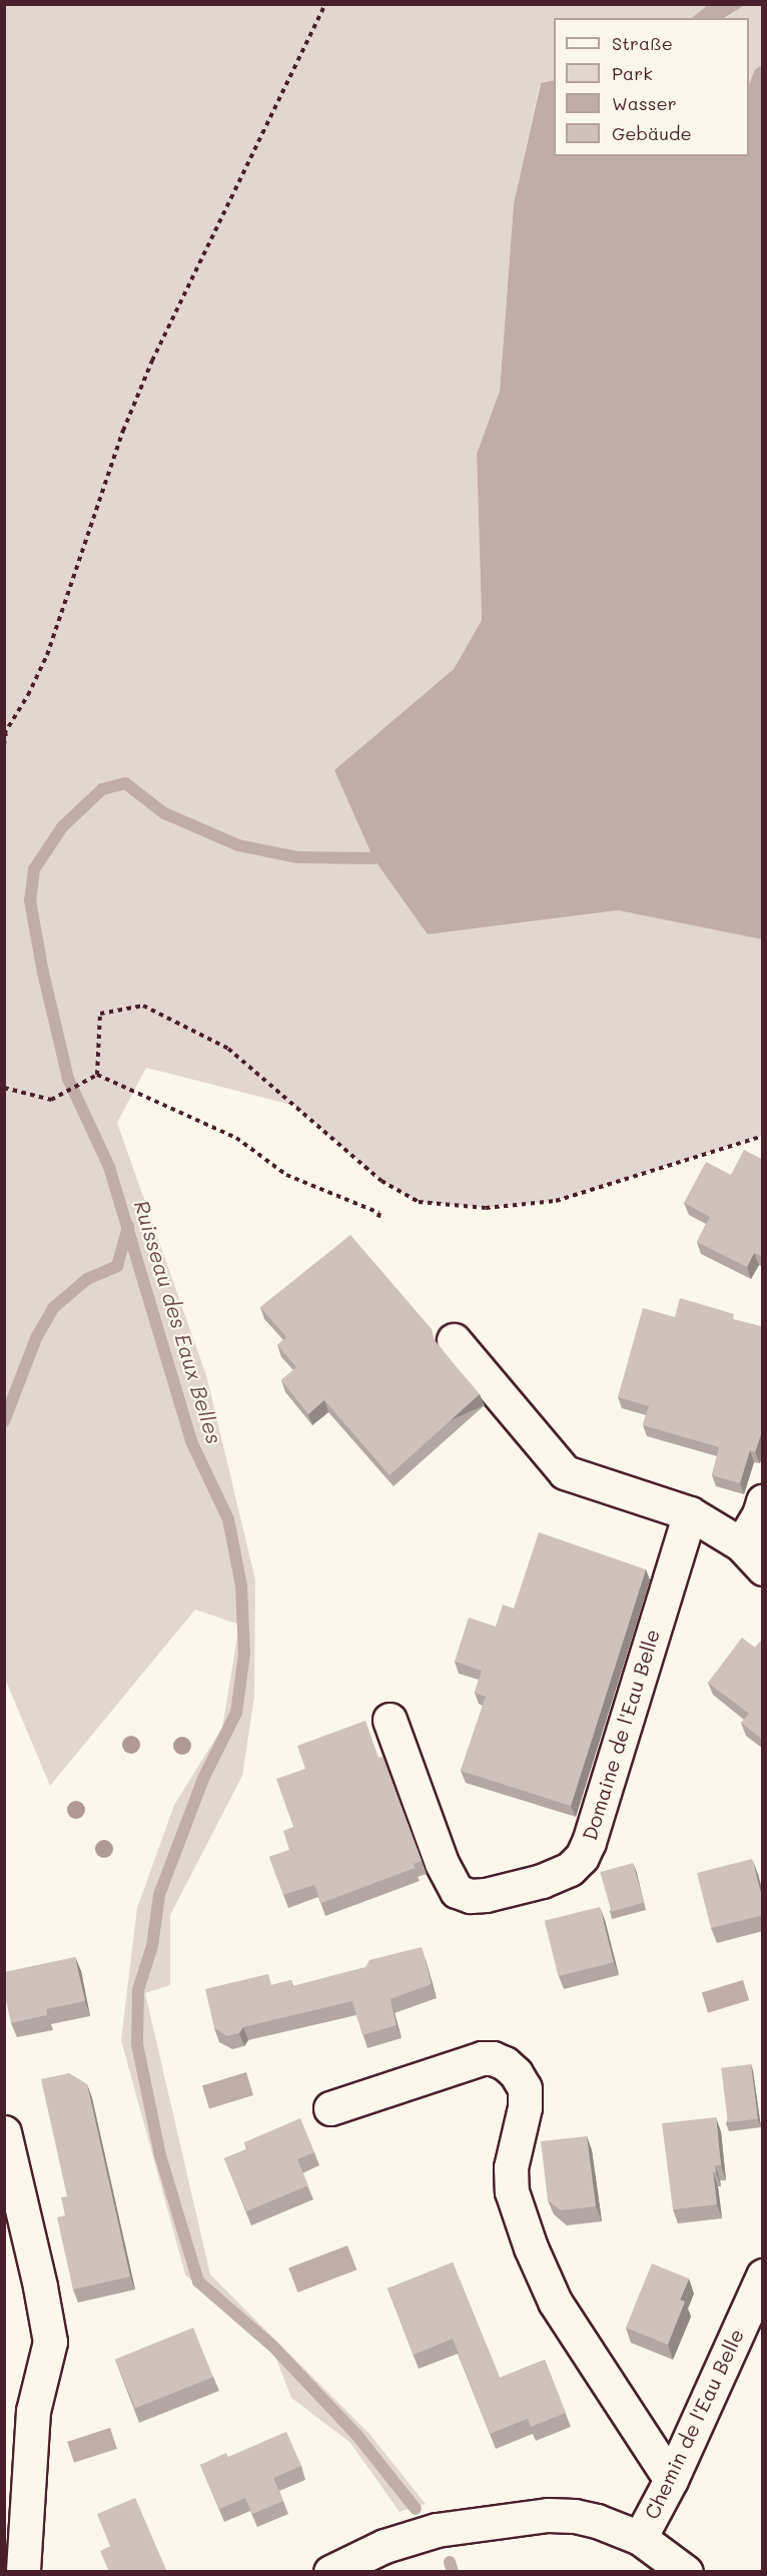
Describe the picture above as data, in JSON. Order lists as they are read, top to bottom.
{
  "streets": {
    "street": ["Domaine de l'Eau Belle", "Chemin de l'Eau Belle"]
  },
  "water": ["Ruisseau des Eaux Belles"],
  "legend": [
    "Straße",
    "Park",
    "Wasser",
    "Gebäude"
  ]
}
